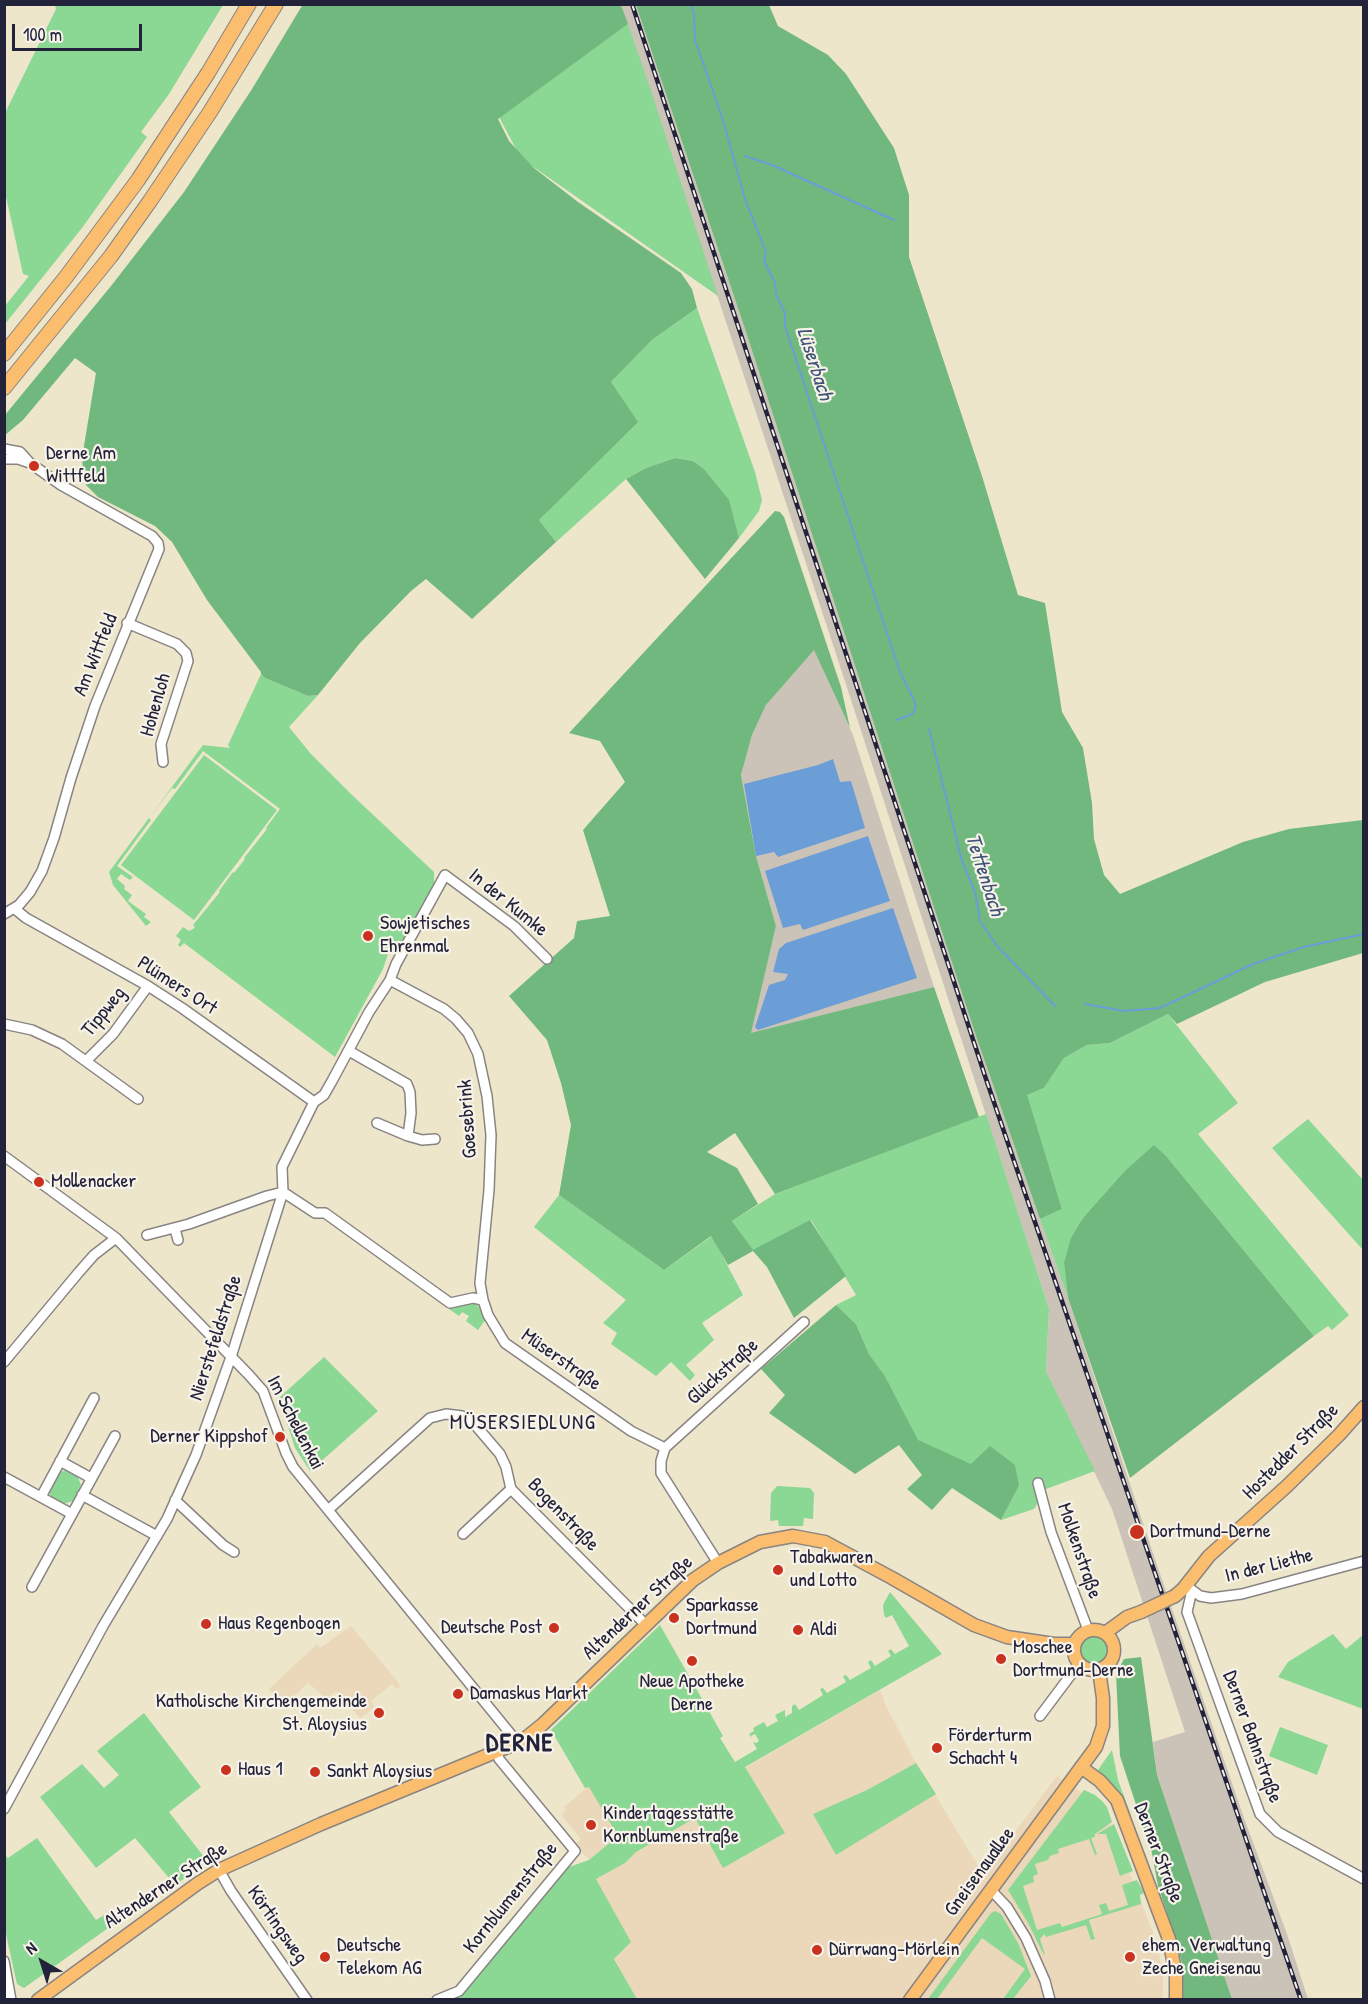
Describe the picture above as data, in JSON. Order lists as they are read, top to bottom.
{
  "streets": {
    "main road": [
      "Hostedder Straße",
      "Altenderner Straße",
      "Derner Straße",
      "Gneisenauallee"
    ],
    "street": [
      "Am Wittfeld",
      "Hohenloh",
      "In der Kumke",
      "Plümers Ort",
      "Tippweg",
      "Goesebrink",
      "Nierstefeldstraße",
      "Müserstraße",
      "Glückstraße",
      "Im Schellenkai",
      "Bogenstraße",
      "Molkenstraße",
      "In der Liethe",
      "Derner Bahnstraße",
      "Kornblumenstraße",
      "Körtingsweg"
    ]
  },
  "crossings": [
    ["Am Wittfeld", "Hohenloh"],
    ["Am Wittfeld", "Plümers Ort"],
    ["In der Kumke", "Nierstefeldstraße"],
    ["Plümers Ort", "Tippweg"],
    ["Plümers Ort", "Nierstefeldstraße"],
    ["Goesebrink", "Nierstefeldstraße"],
    ["Goesebrink", "Müserstraße"],
    ["Nierstefeldstraße", "Im Schellenkai"],
    ["Müserstraße", "Glückstraße"],
    ["Im Schellenkai", "Bogenstraße"],
    ["Im Schellenkai", "Altenderner Straße"],
    ["Hostedder Straße", "Molkenstraße"],
    ["Hostedder Straße", "In der Liethe"],
    ["Hostedder Straße", "Altenderner Straße"],
    ["Hostedder Straße", "Derner Bahnstraße"],
    ["Bogenstraße", "Altenderner Straße"],
    ["Molkenstraße", "Altenderner Straße"],
    ["In der Liethe", "Derner Bahnstraße"],
    ["Altenderner Straße", "Kornblumenstraße"],
    ["Altenderner Straße", "Körtingsweg"],
    ["Derner Straße", "Gneisenauallee"]
  ],
  "districts": ["MÜSERSIEDLUNG", "DERNE"],
  "water": ["Lüserbach", "Tettenbach"],
  "places": [
    "Derne Am Wittfeld",
    "Sowjetisches Ehrenmal",
    "Mollenacker",
    "Derner Kippshof",
    "Dortmund-Derne",
    "Tabakwaren und Lotto",
    "Sparkasse Dortmund",
    "Haus Regenbogen",
    "Deutsche Post",
    "Aldi",
    "Moschee Dortmund-Derne",
    "Neue Apotheke Derne",
    "Damaskus Markt",
    "Katholische Kirchengemeinde St. Aloysius",
    "Förderturm Schacht 4",
    "Haus 1",
    "Sankt Aloysius",
    "Kindertagesstätte Kornblumenstraße",
    "Dürrwang-Mörlein",
    "Deutsche Telekom AG",
    "ehem. Verwaltung Zeche Gneisenau"
  ],
  "scale_bar": "100 m",
  "north": "top left"
}
